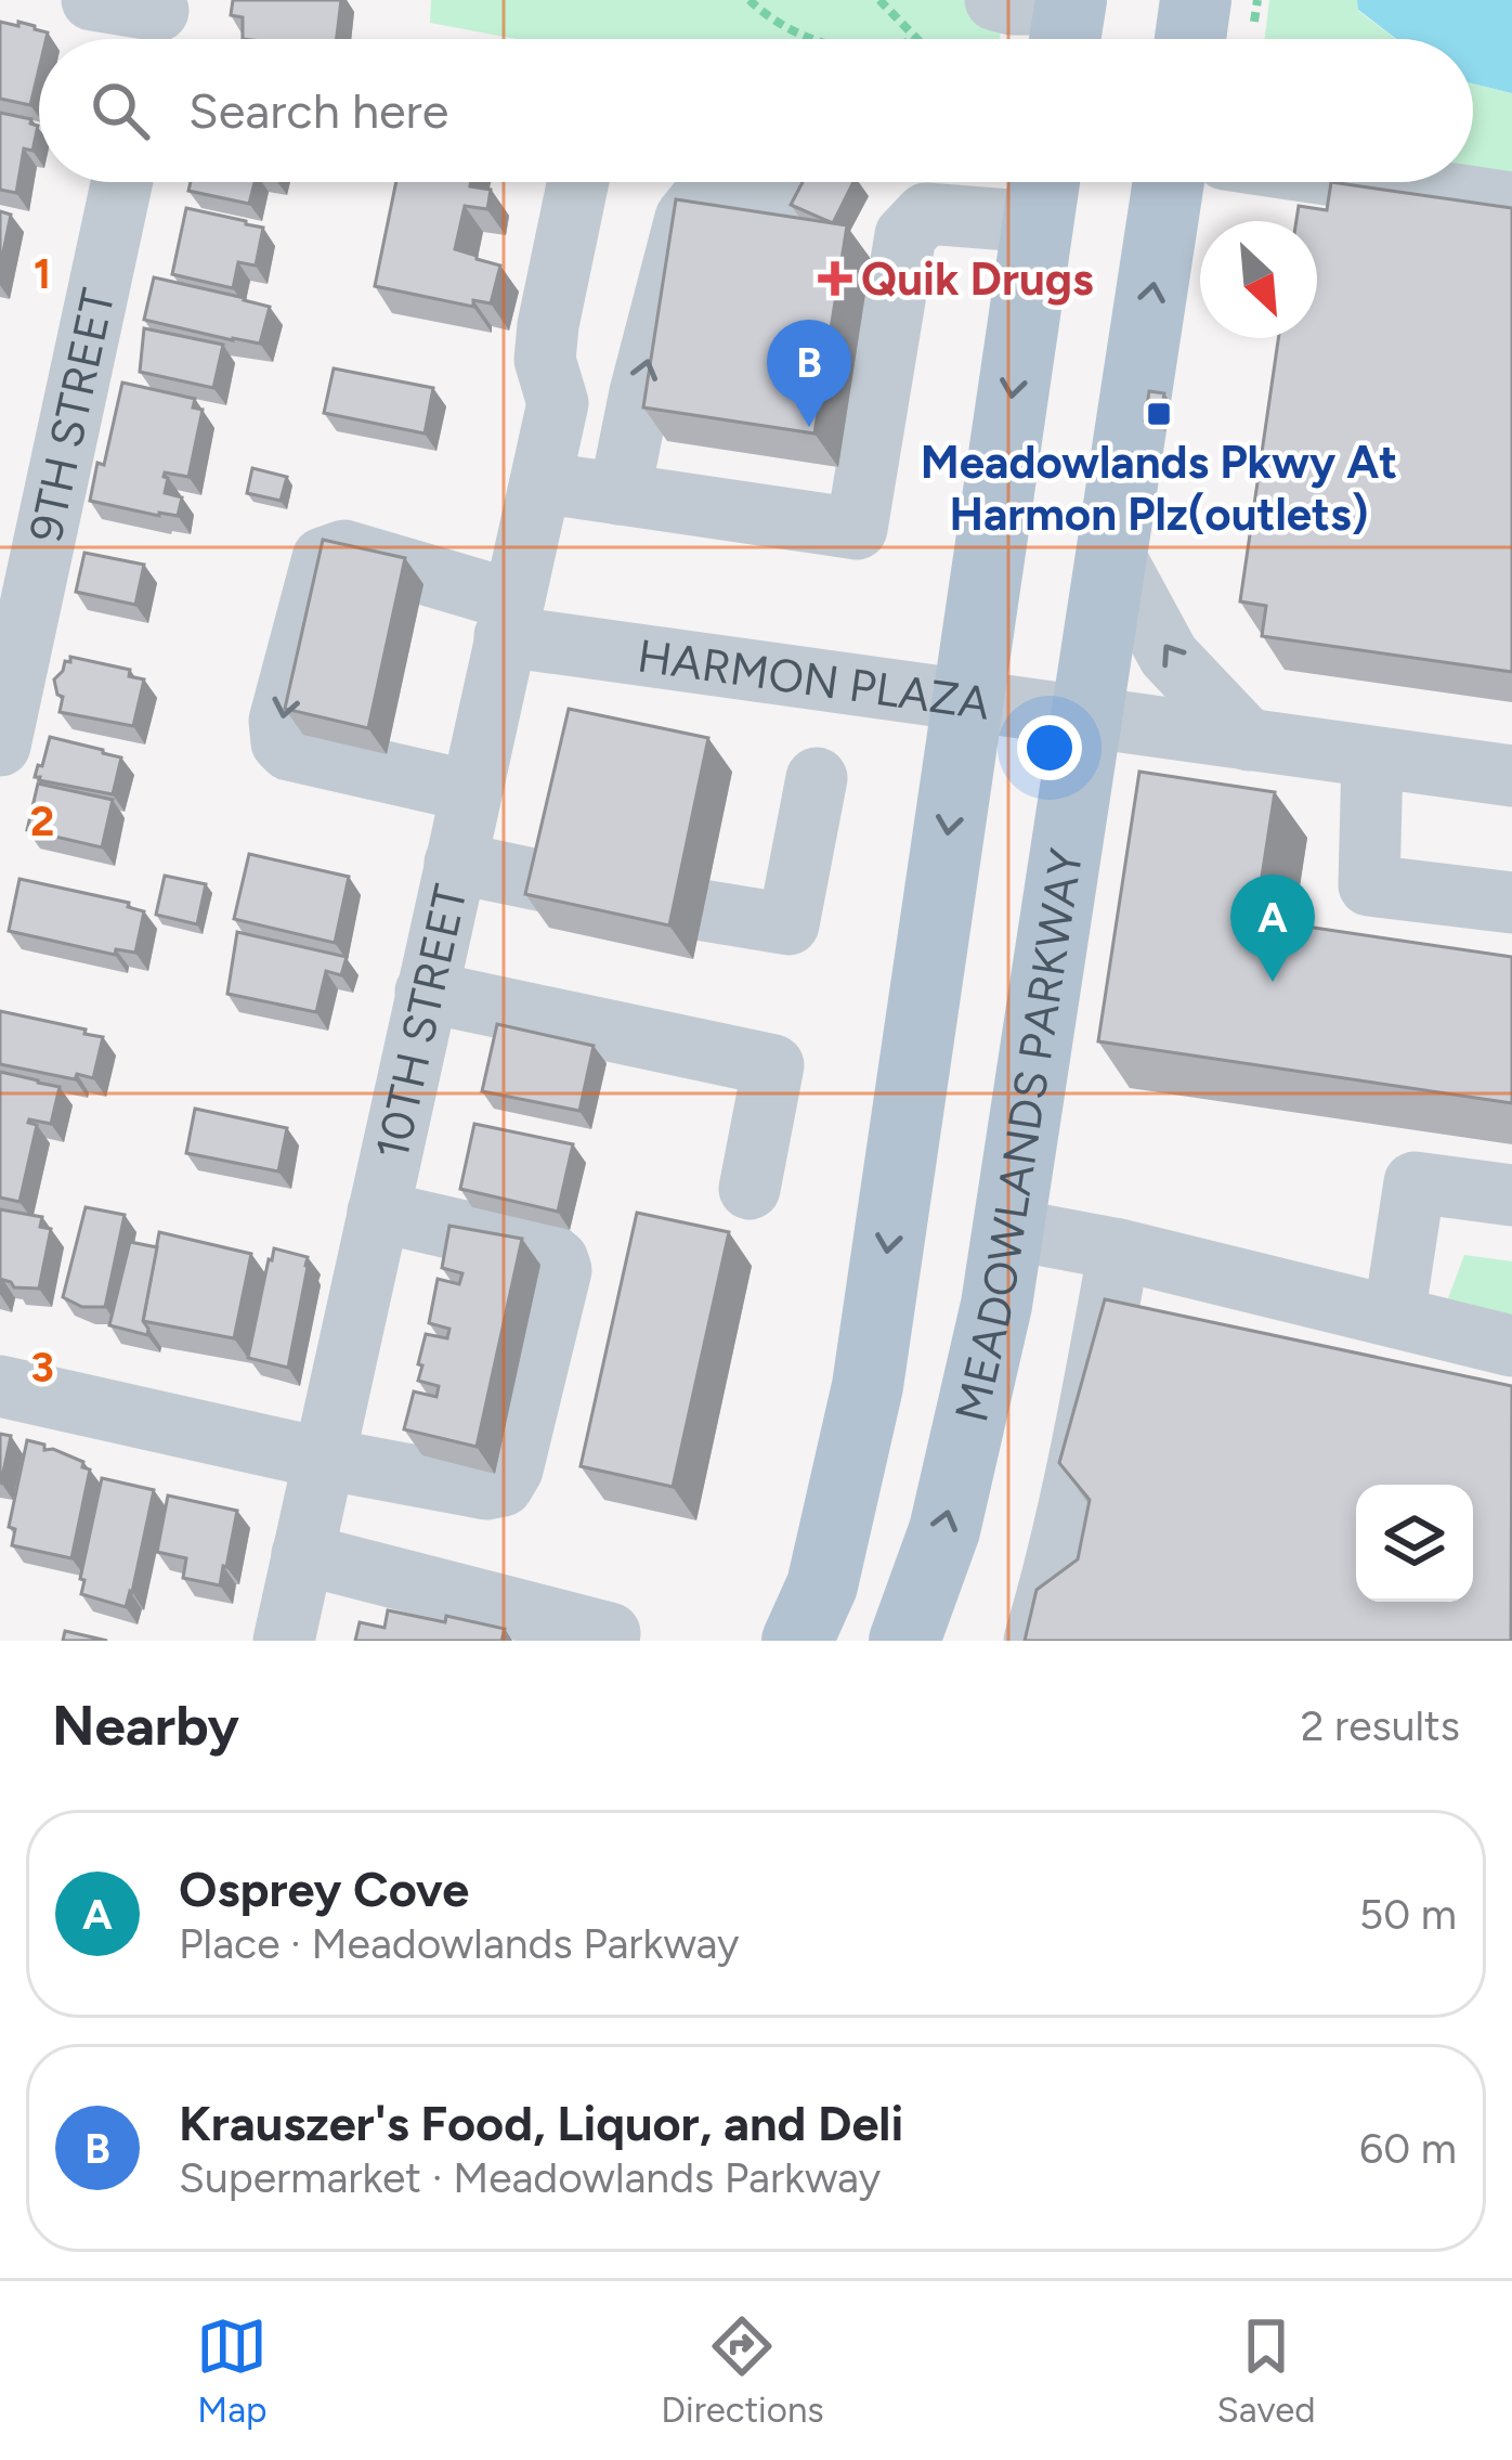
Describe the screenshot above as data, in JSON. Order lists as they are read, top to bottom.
{
  "streets": {
    "main road": ["MEADOWLANDS PARKWAY"],
    "street": ["9TH STREET", "HARMON PLAZA", "10TH STREET"]
  },
  "crossings": [
    ["HARMON PLAZA", "10TH STREET"],
    ["HARMON PLAZA", "MEADOWLANDS PARKWAY"]
  ],
  "places": {
    "health": ["Quik Drugs"],
    "transit": ["Meadowlands Pkwy At Harmon Plz(outlets)"]
  },
  "north": "bottom right",
  "page": {
    "search": "Search here",
    "pins": ["B", "A"],
    "heading": ["Nearby", "2 results"],
    "list": [
      {
        "mark": "A",
        "name": "Osprey Cove",
        "note": "Place · Meadowlands Parkway",
        "value": "50 m"
      },
      {
        "mark": "B",
        "name": "Krauszer's Food, Liquor, and Deli",
        "note": "Supermarket · Meadowlands Parkway",
        "value": "60 m"
      }
    ],
    "nav": ["Map", "Directions", "Saved"]
  },
  "grid": {
    "rows": ["1", "2", "3"]
  }
}
